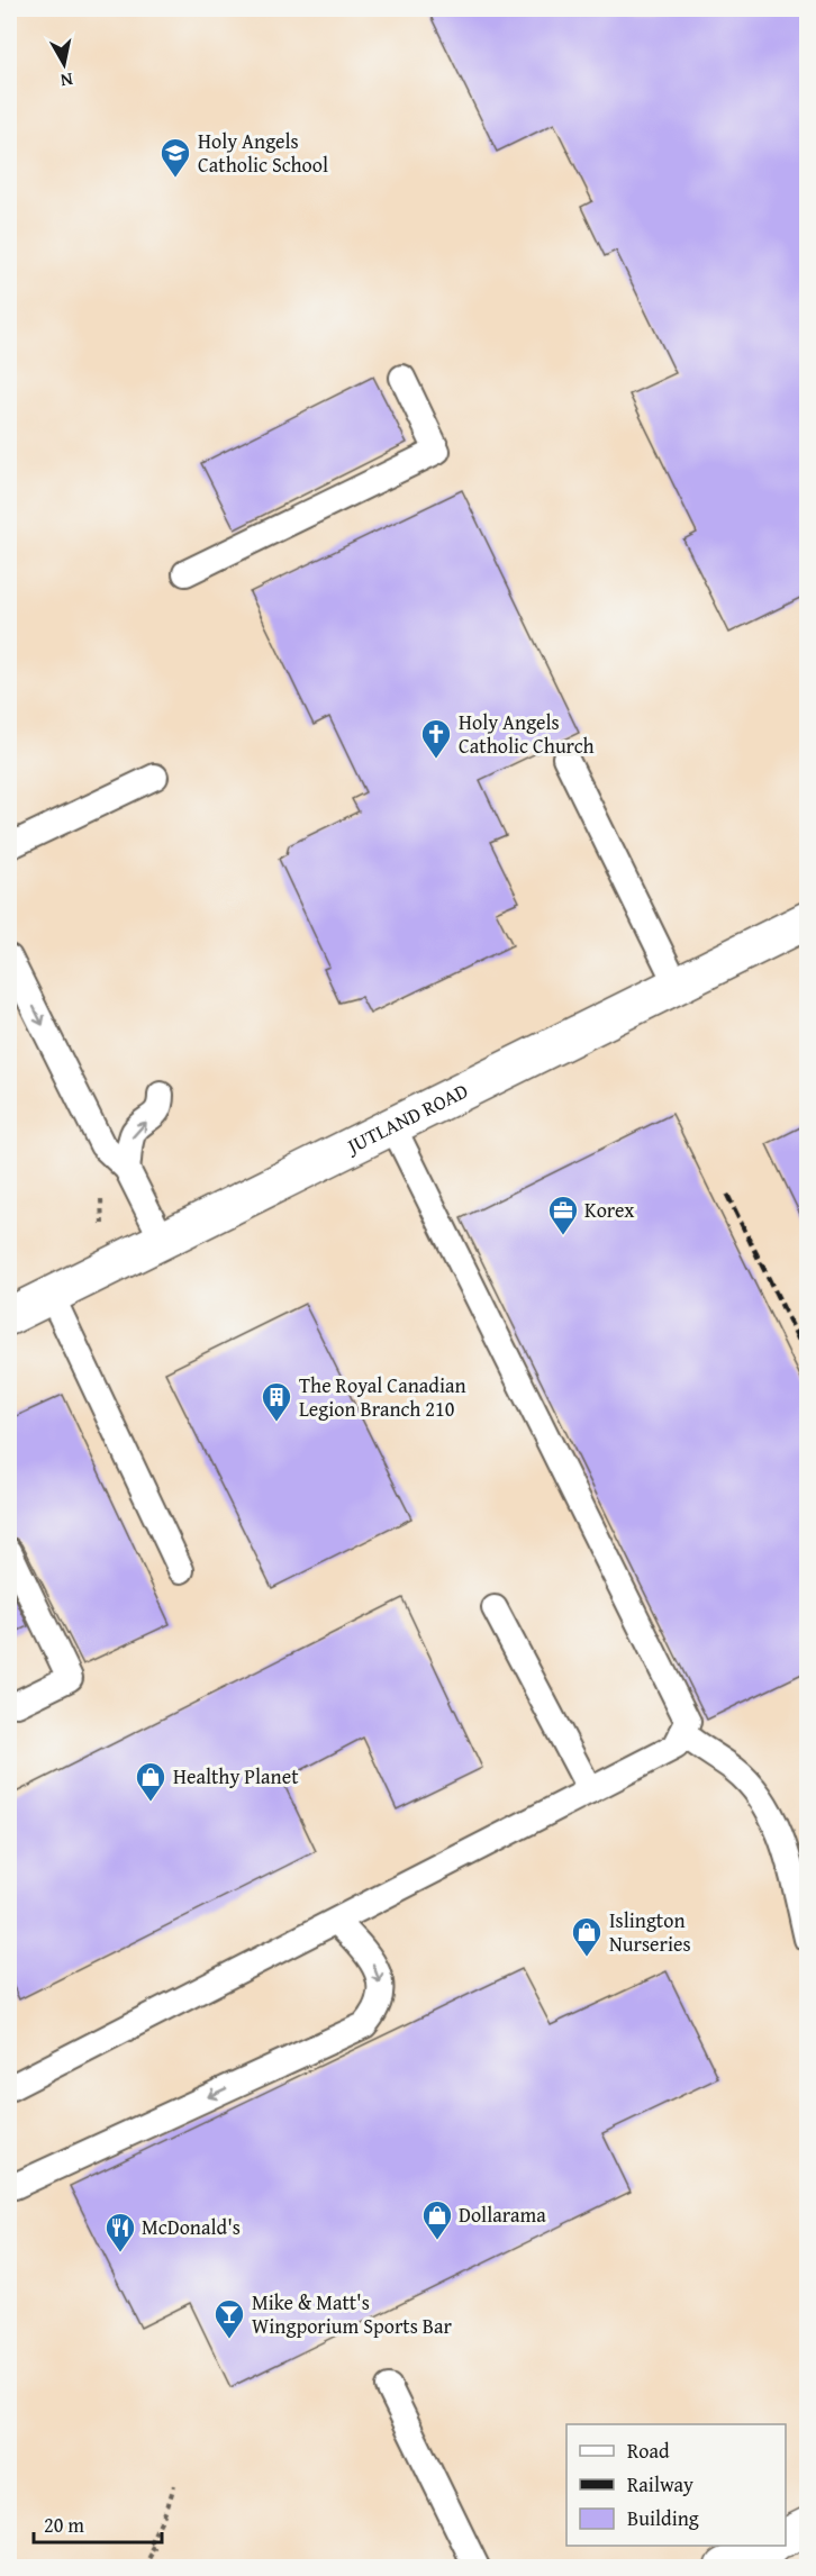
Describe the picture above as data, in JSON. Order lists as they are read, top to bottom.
{
  "streets": {
    "street": ["JUTLAND ROAD"]
  },
  "places": {
    "school or university": ["Holy Angels Catholic School"],
    "church": ["Holy Angels Catholic Church"],
    "office": ["Korex"],
    "building": ["The Royal Canadian Legion Branch 210"],
    "shop": ["Healthy Planet", "Islington Nurseries", "Dollarama"],
    "restaurant": ["McDonald's"],
    "bar": ["Mike & Matt's Wingporium Sports Bar"]
  },
  "legend": ["Road", "Railway", "Building"],
  "scale_bar": "20 m",
  "north": "bottom"
}
